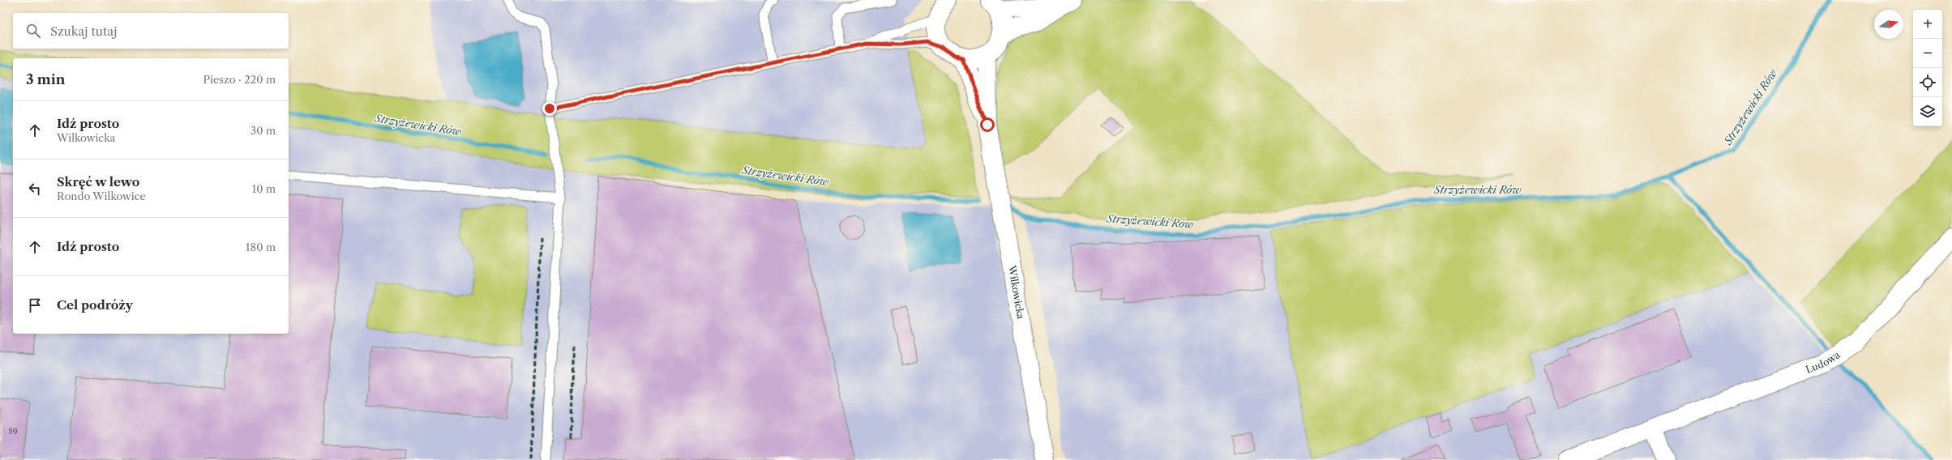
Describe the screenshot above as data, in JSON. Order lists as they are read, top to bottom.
{
  "streets": {
    "main road": ["Wilkowicka", "Ludowa"]
  },
  "water": ["Strzyżewicki Rów"],
  "house_numbers": ["59"],
  "north": "right",
  "page": {
    "map_buttons": ["+", "−"],
    "search": "Szukaj tutaj",
    "heading": ["3 min", "Pieszo · 220 m"],
    "list": [
      ["Idź prosto", "Wilkowicka", "30 m"],
      ["Skręć w lewo", "Rondo Wilkowice", "10 m"],
      ["Idź prosto", "180 m"],
      "Cel podróży"
    ]
  }
}
